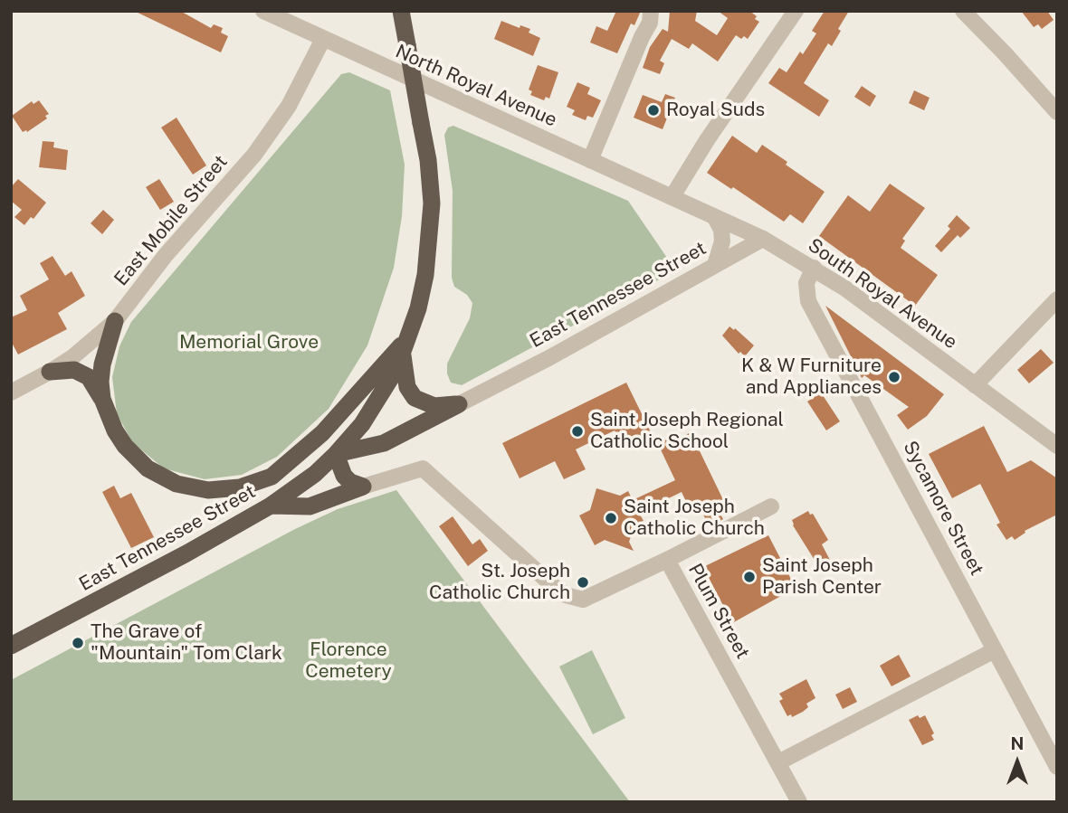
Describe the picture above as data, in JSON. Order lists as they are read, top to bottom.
{
  "streets": {
    "highway": ["East Tennessee Street"],
    "street": [
      "North Royal Avenue",
      "East Mobile Street",
      "South Royal Avenue",
      "Sycamore Street",
      "Plum Street"
    ]
  },
  "crossings": [
    ["North Royal Avenue", "East Mobile Street"],
    ["North Royal Avenue", "South Royal Avenue"],
    ["South Royal Avenue", "East Tennessee Street"],
    ["South Royal Avenue", "Sycamore Street"]
  ],
  "parks": ["Memorial Grove", "Florence Cemetery"],
  "places": [
    "Royal Suds",
    "K & W Furniture and Appliances",
    "Saint Joseph Regional Catholic School",
    "Saint Joseph Catholic Church",
    "Saint Joseph Parish Center",
    "St. Joseph Catholic Church",
    "The Grave of \"Mountain\" Tom Clark"
  ],
  "north": "top"
}
